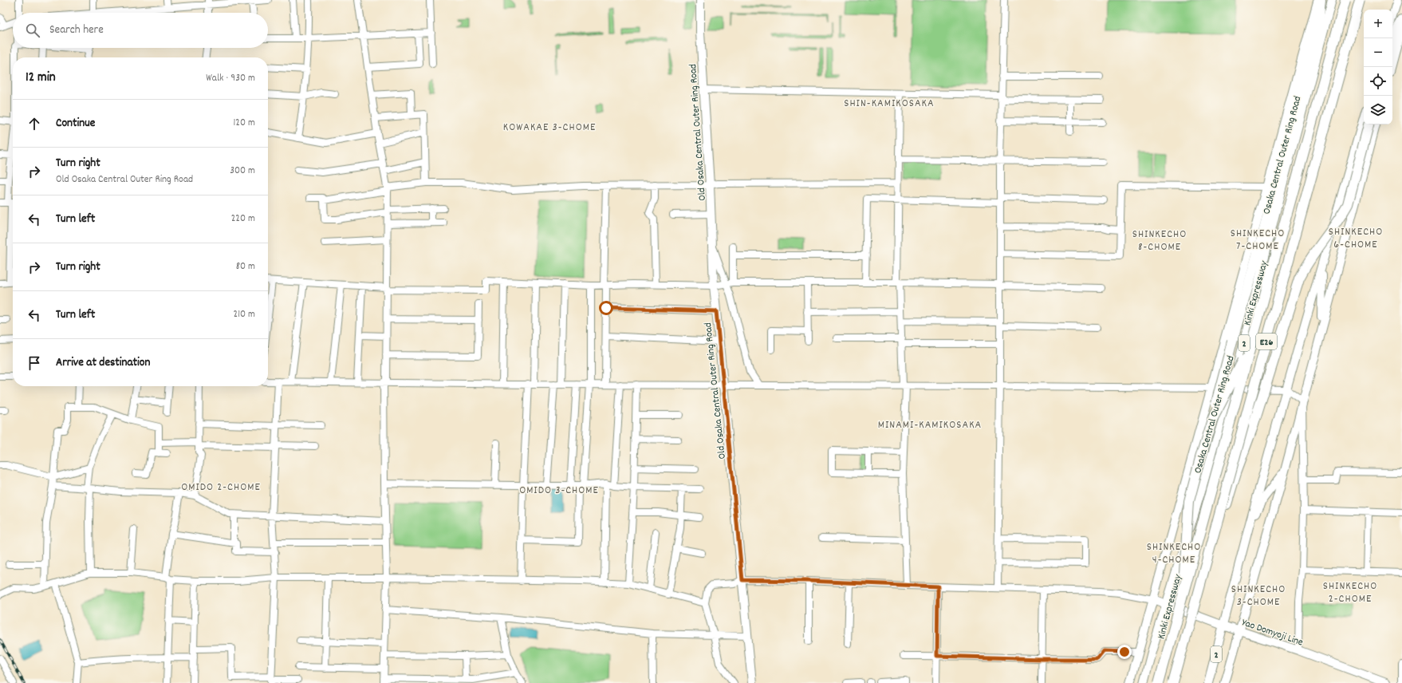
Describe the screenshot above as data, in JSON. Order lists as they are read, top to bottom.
{
  "streets": {
    "highway": ["Kinki Expressway", "E26"],
    "main road": [
      "Old Osaka Central Outer Ring Road",
      "Osaka Central Outer Ring Road",
      "2",
      "Yao Domyoji Line"
    ]
  },
  "crossings": [
    ["Osaka Central Outer Ring Road", "Yao Domyoji Line"],
    ["2", "Yao Domyoji Line"]
  ],
  "districts": [
    "SHIN-KAMIKOSAKA",
    "KOWAKAE 3-CHOME",
    "SHINKECHO 6-CHOME",
    "SHINKECHO 7-CHOME",
    "SHINKECHO 8-CHOME",
    "MINAMI-KAMIKOSAKA",
    "OMIDO 2-CHOME",
    "OMIDO 3-CHOME",
    "SHINKECHO 4-CHOME",
    "SHINKECHO 2-CHOME",
    "SHINKECHO 3-CHOME"
  ],
  "page": {
    "map_buttons": ["+", "−"],
    "search": "Search here",
    "heading": ["12 min", "Walk · 930 m"],
    "list": [
      ["Continue", "120 m"],
      ["Turn right", "Old Osaka Central Outer Ring Road", "300 m"],
      ["Turn left", "220 m"],
      ["Turn right", "80 m"],
      ["Turn left", "210 m"],
      "Arrive at destination"
    ]
  }
}
